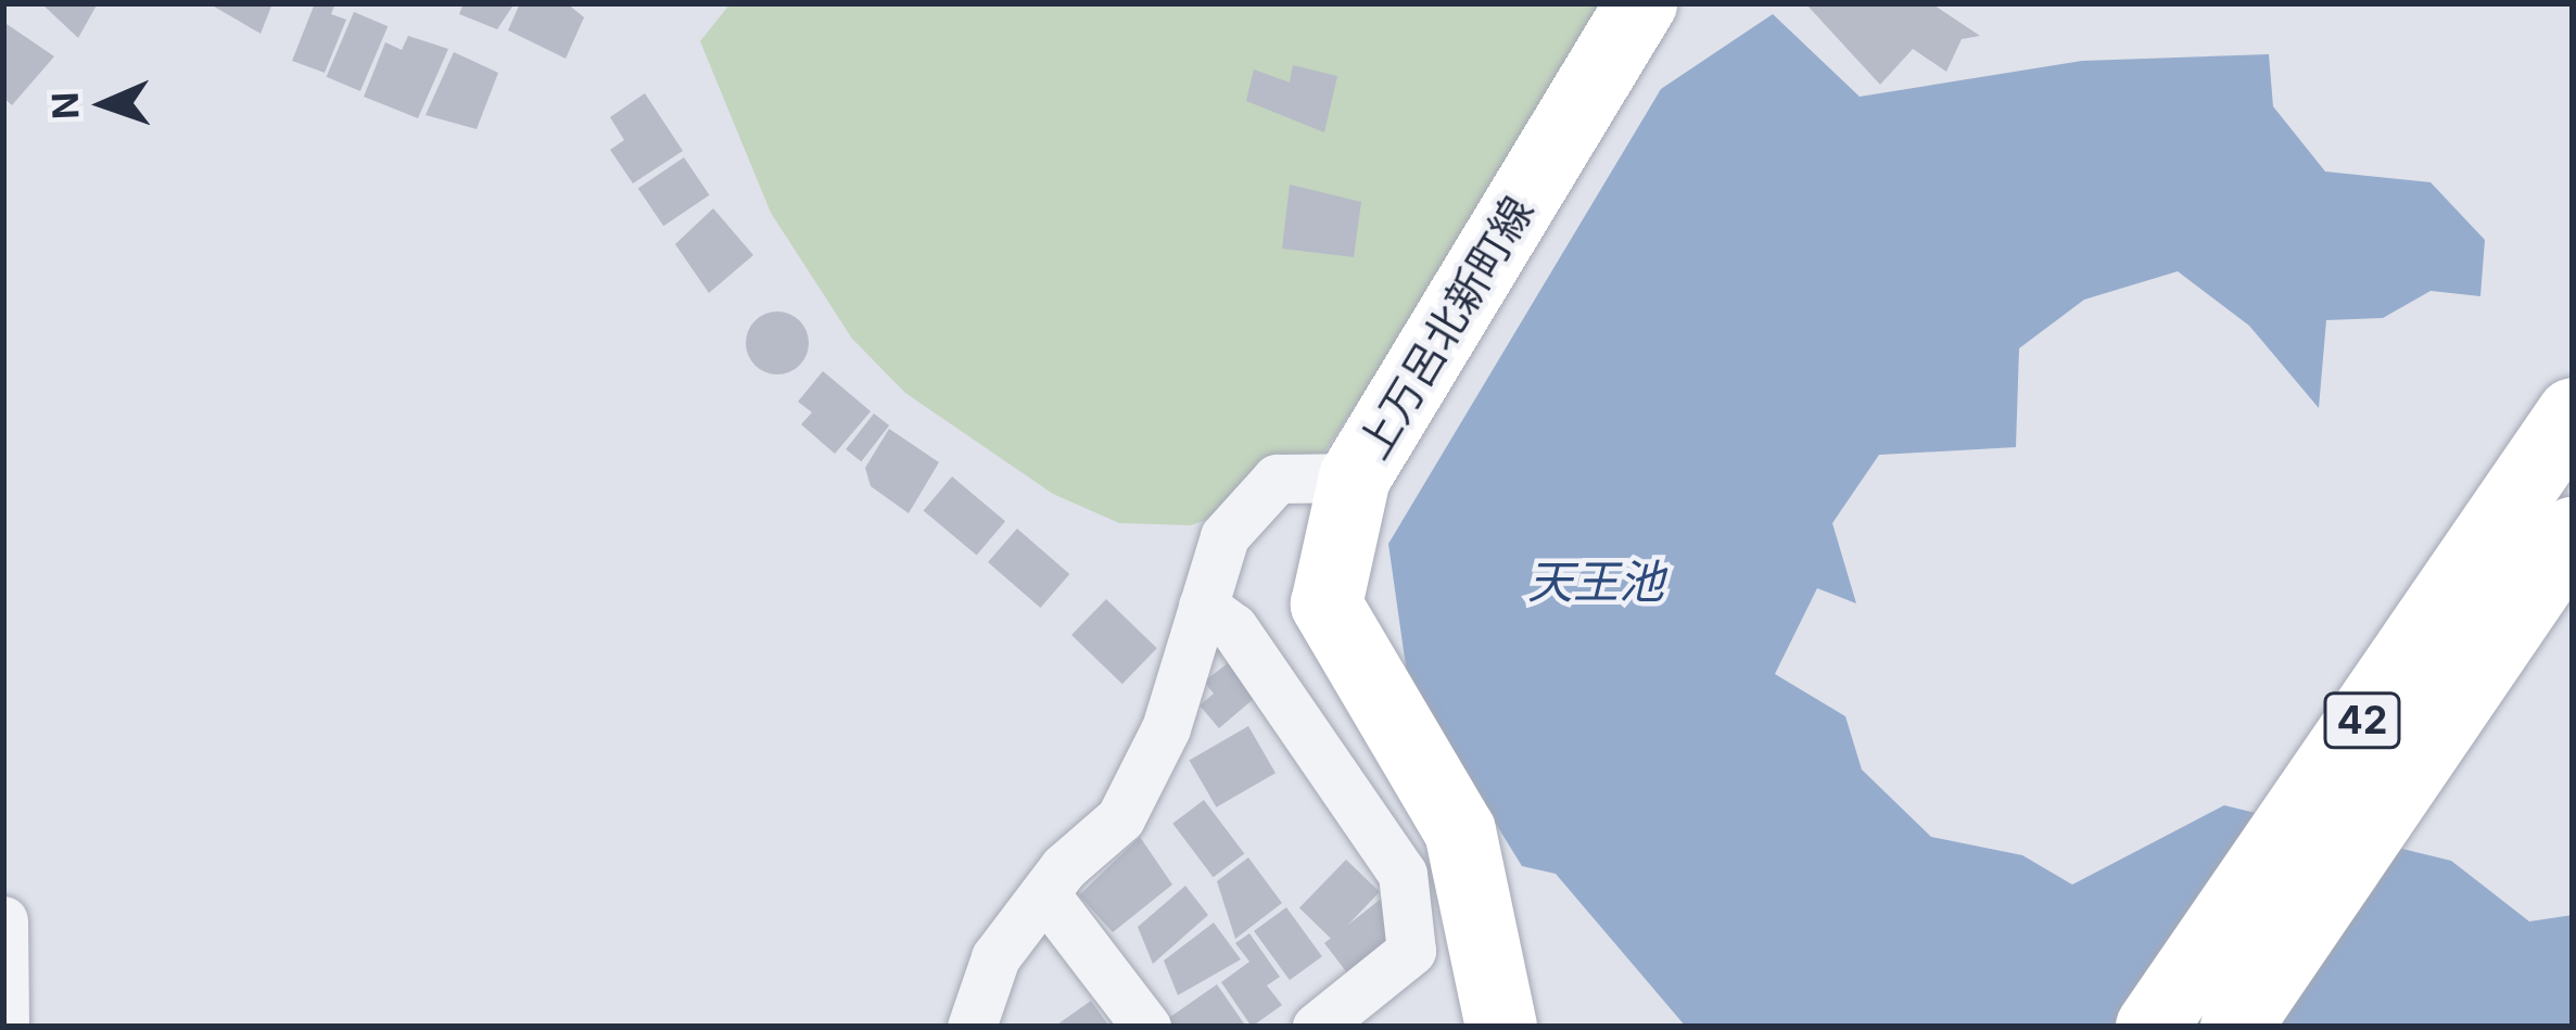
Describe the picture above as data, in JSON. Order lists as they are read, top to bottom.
{
  "streets": {
    "main road": ["上万呂北新町線", "42"]
  },
  "water": ["天王池"],
  "north": "left"
}
